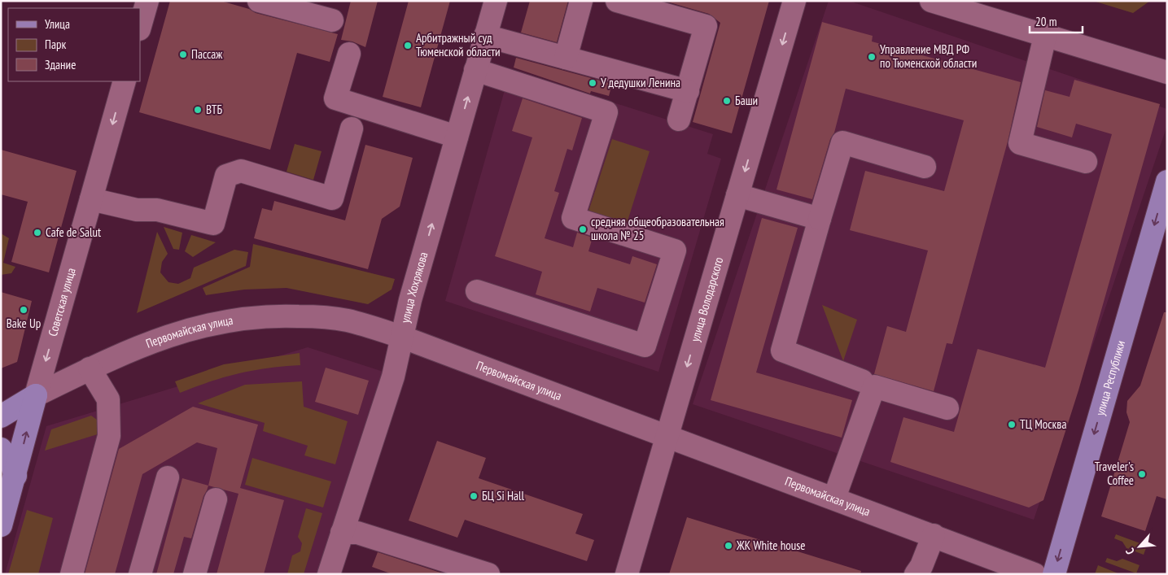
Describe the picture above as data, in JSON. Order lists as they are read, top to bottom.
{
  "streets": {
    "main road": ["Советская улица", "Первомайская улица", "улица Республики"],
    "street": ["улица Хохрякова", "улица Володарского"]
  },
  "crossings": [
    ["улица Хохрякова", "Первомайская улица"],
    ["улица Володарского", "Первомайская улица"],
    ["Советская улица", "Первомайская улица"]
  ],
  "one_way": ["улица Хохрякова", "улица Володарского", "улица Республики"],
  "places": [
    "Арбитражный суд Тюменской области",
    "Пассаж",
    "Управление МВД РФ по Тюменской области",
    "У дедушки Ленина",
    "Баши",
    "ВТБ",
    "средняя общеобразовательная школа № 25",
    "Cafe de Salut",
    "Bake Up",
    "ТЦ Москва",
    "Traveler's Coffee",
    "БЦ Si Hall",
    "ЖК White house"
  ],
  "legend": ["Улица", "Парк", "Здание"],
  "scale_bar": "20 m",
  "north": "bottom left"
}
